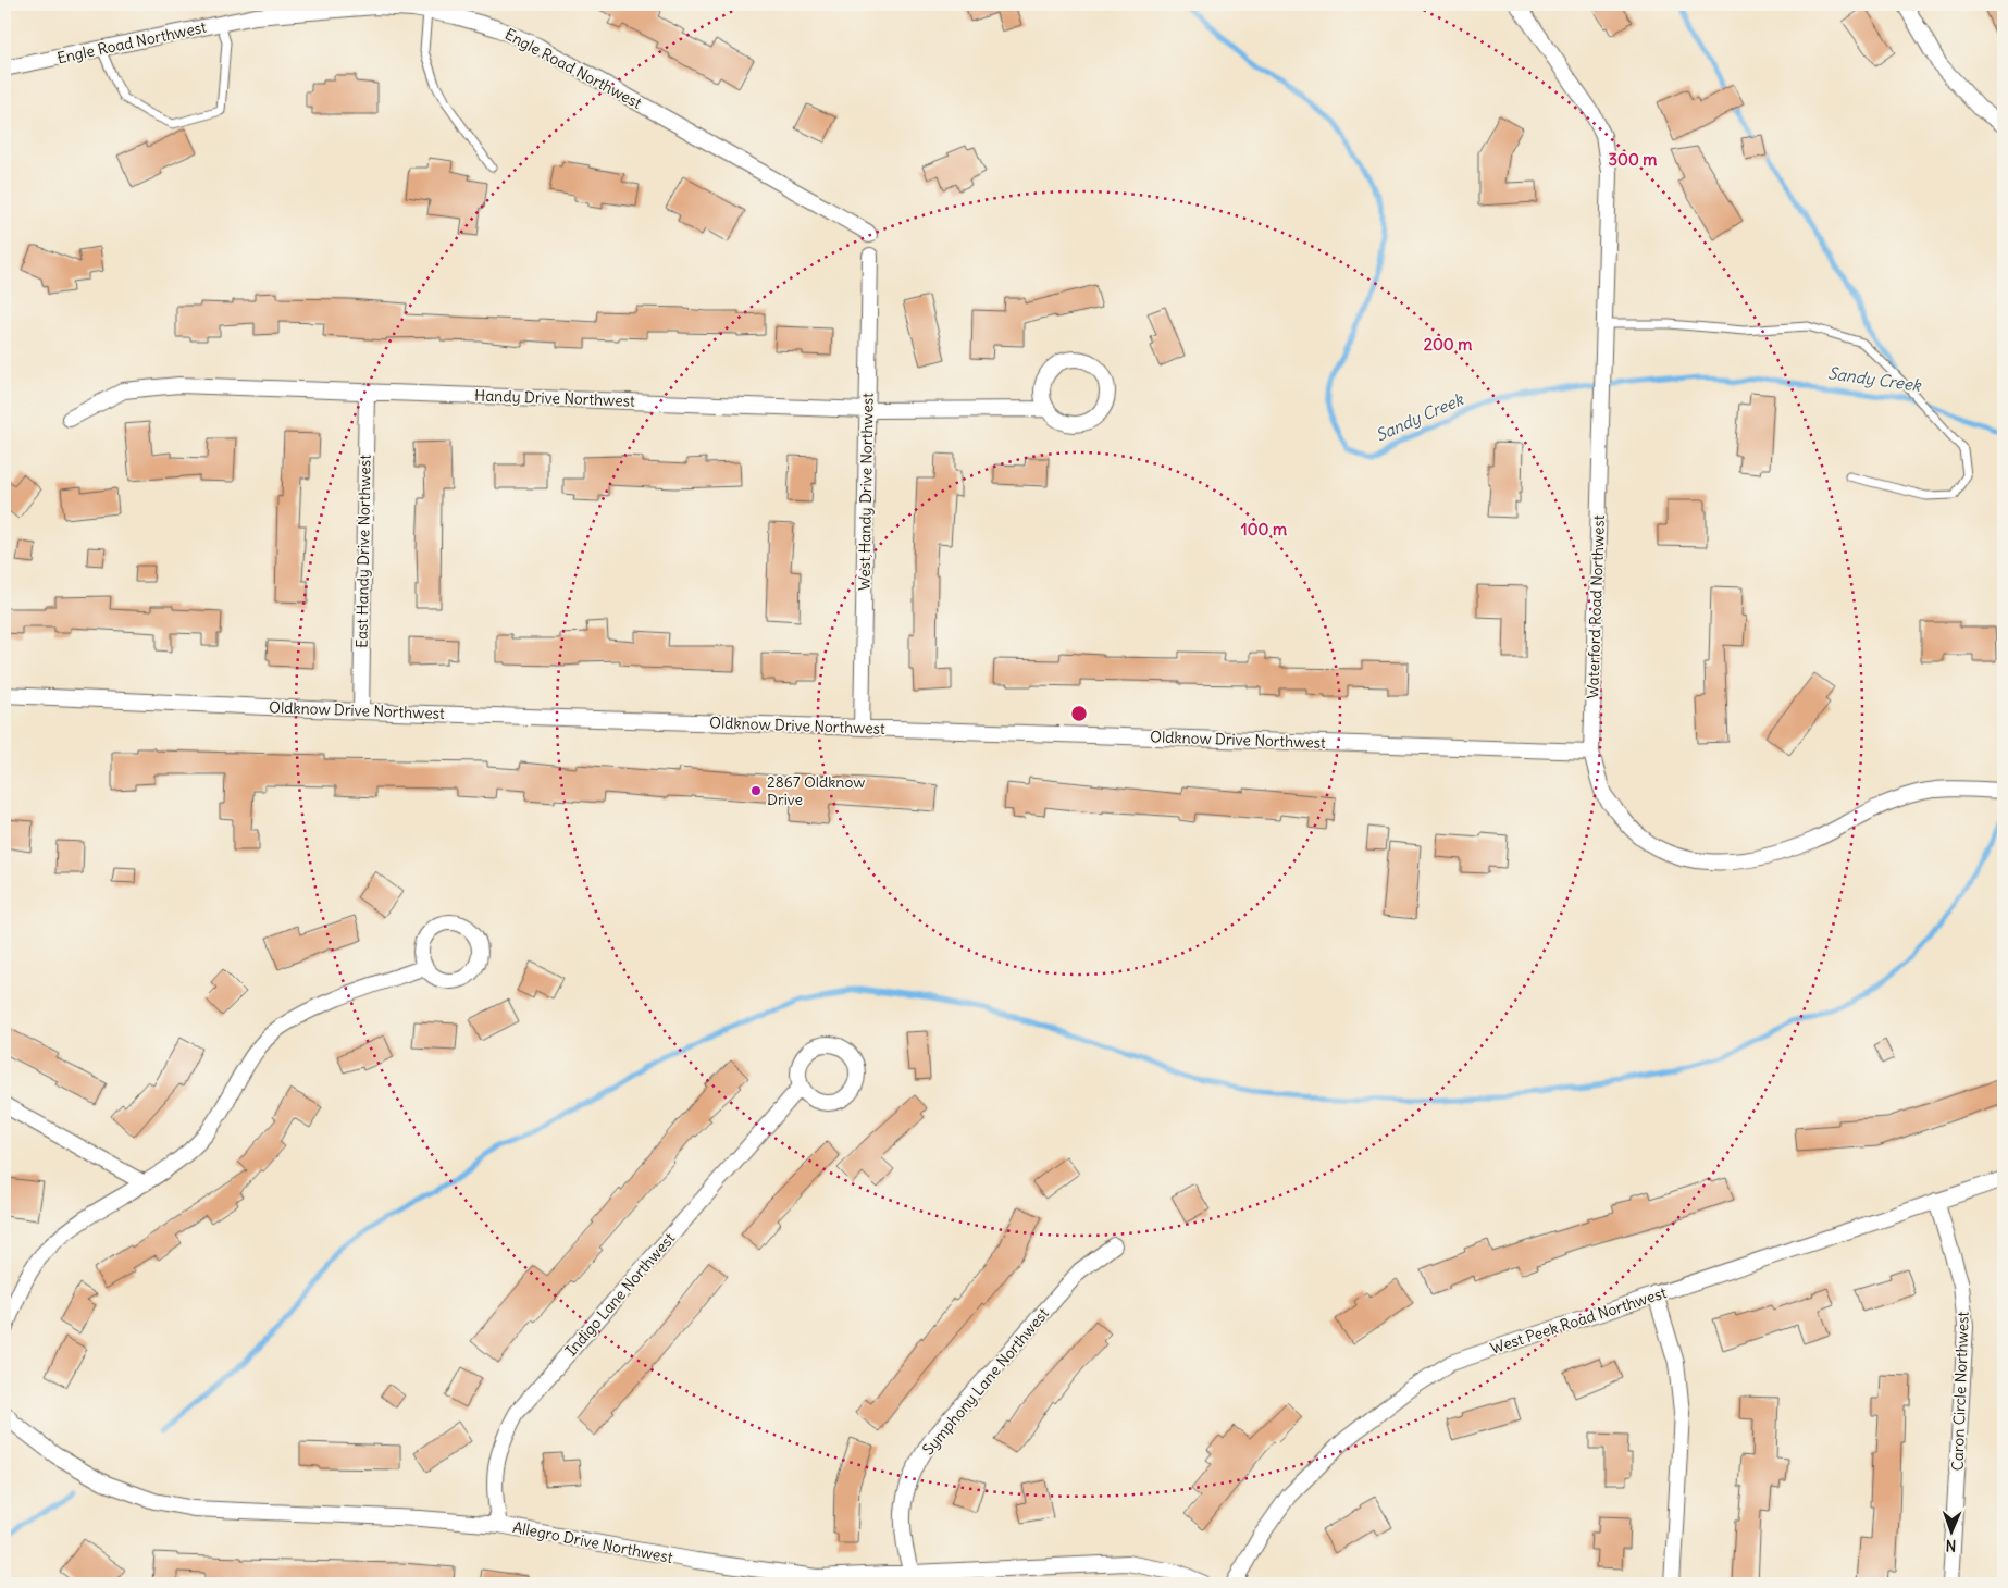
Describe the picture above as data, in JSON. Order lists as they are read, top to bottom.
{
  "streets": {
    "street": [
      "Engle Road Northwest",
      "Handy Drive Northwest",
      "West Handy Drive Northwest",
      "East Handy Drive Northwest",
      "Waterford Road Northwest",
      "Oldknow Drive Northwest",
      "Indigo Lane Northwest",
      "West Peek Road Northwest",
      "Symphony Lane Northwest",
      "Caron Circle Northwest",
      "Allegro Drive Northwest"
    ]
  },
  "crossings": [
    ["Handy Drive Northwest", "West Handy Drive Northwest"],
    ["Handy Drive Northwest", "East Handy Drive Northwest"],
    ["West Handy Drive Northwest", "Oldknow Drive Northwest"],
    ["East Handy Drive Northwest", "Oldknow Drive Northwest"],
    ["Waterford Road Northwest", "Oldknow Drive Northwest"],
    ["Indigo Lane Northwest", "Allegro Drive Northwest"],
    ["West Peek Road Northwest", "Caron Circle Northwest"],
    ["Symphony Lane Northwest", "Allegro Drive Northwest"]
  ],
  "water": ["Sandy Creek"],
  "places": ["2867 Oldknow Drive"],
  "north": "bottom",
  "rings": ["300 m", "200 m", "100 m"]
}
